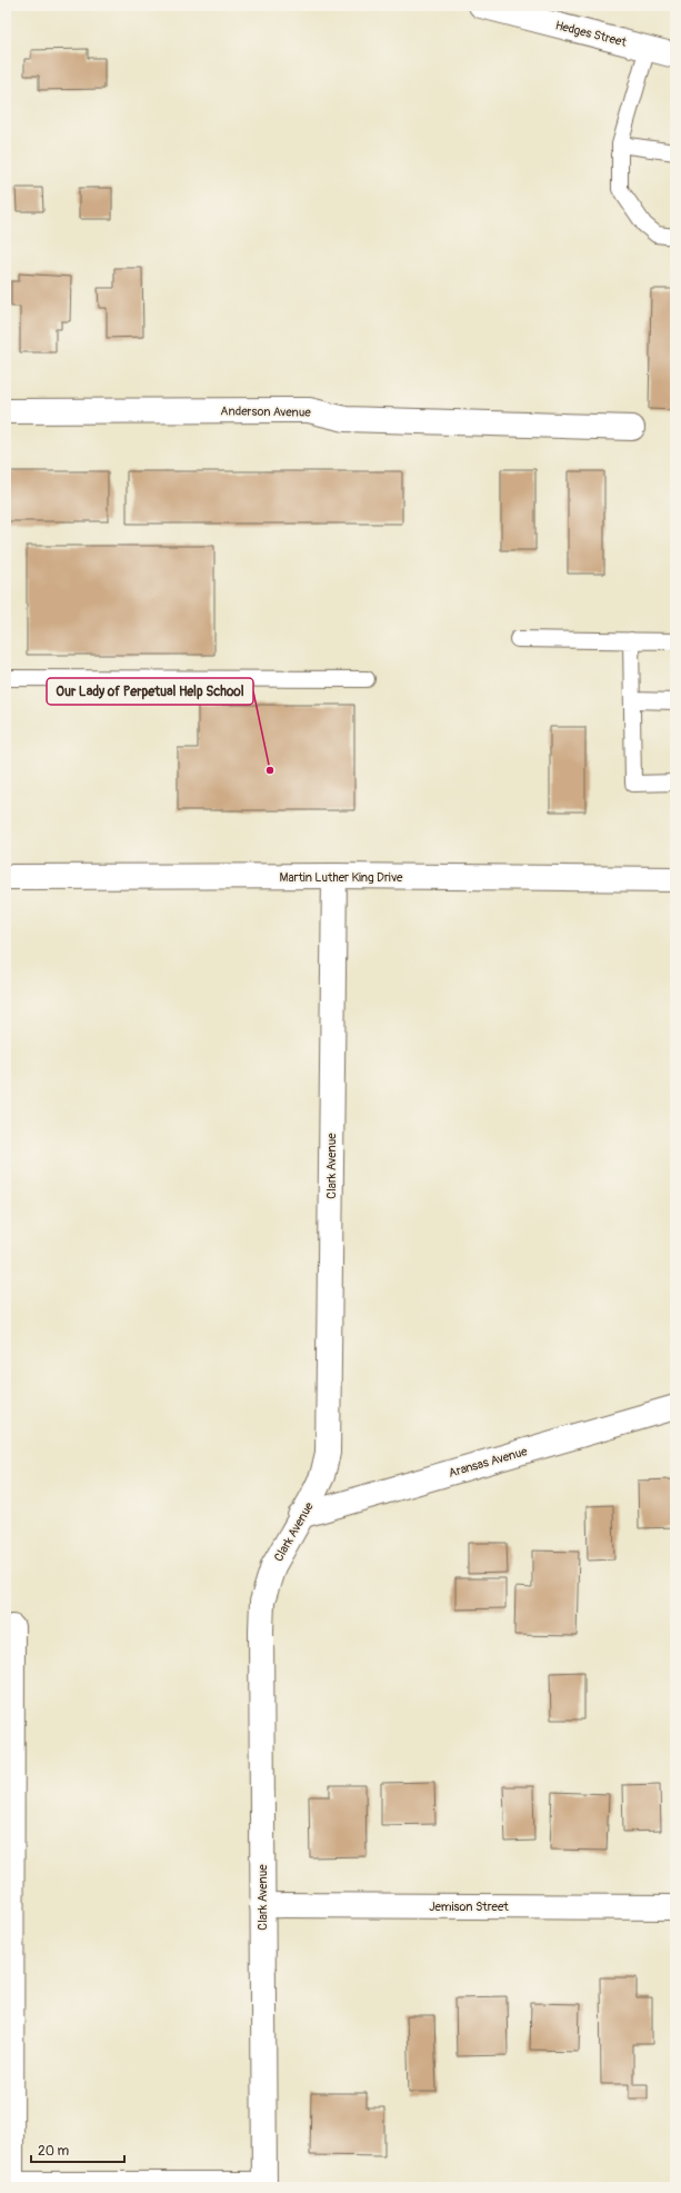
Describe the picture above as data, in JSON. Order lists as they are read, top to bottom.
{
  "streets": {
    "street": [
      "Hedges Street",
      "Anderson Avenue",
      "Martin Luther King Drive",
      "Clark Avenue",
      "Aransas Avenue",
      "Jemison Street"
    ]
  },
  "crossings": [
    ["Martin Luther King Drive", "Clark Avenue"],
    ["Clark Avenue", "Aransas Avenue"],
    ["Clark Avenue", "Jemison Street"]
  ],
  "places": ["Our Lady of Perpetual Help School"],
  "scale_bar": "20 m"
}
